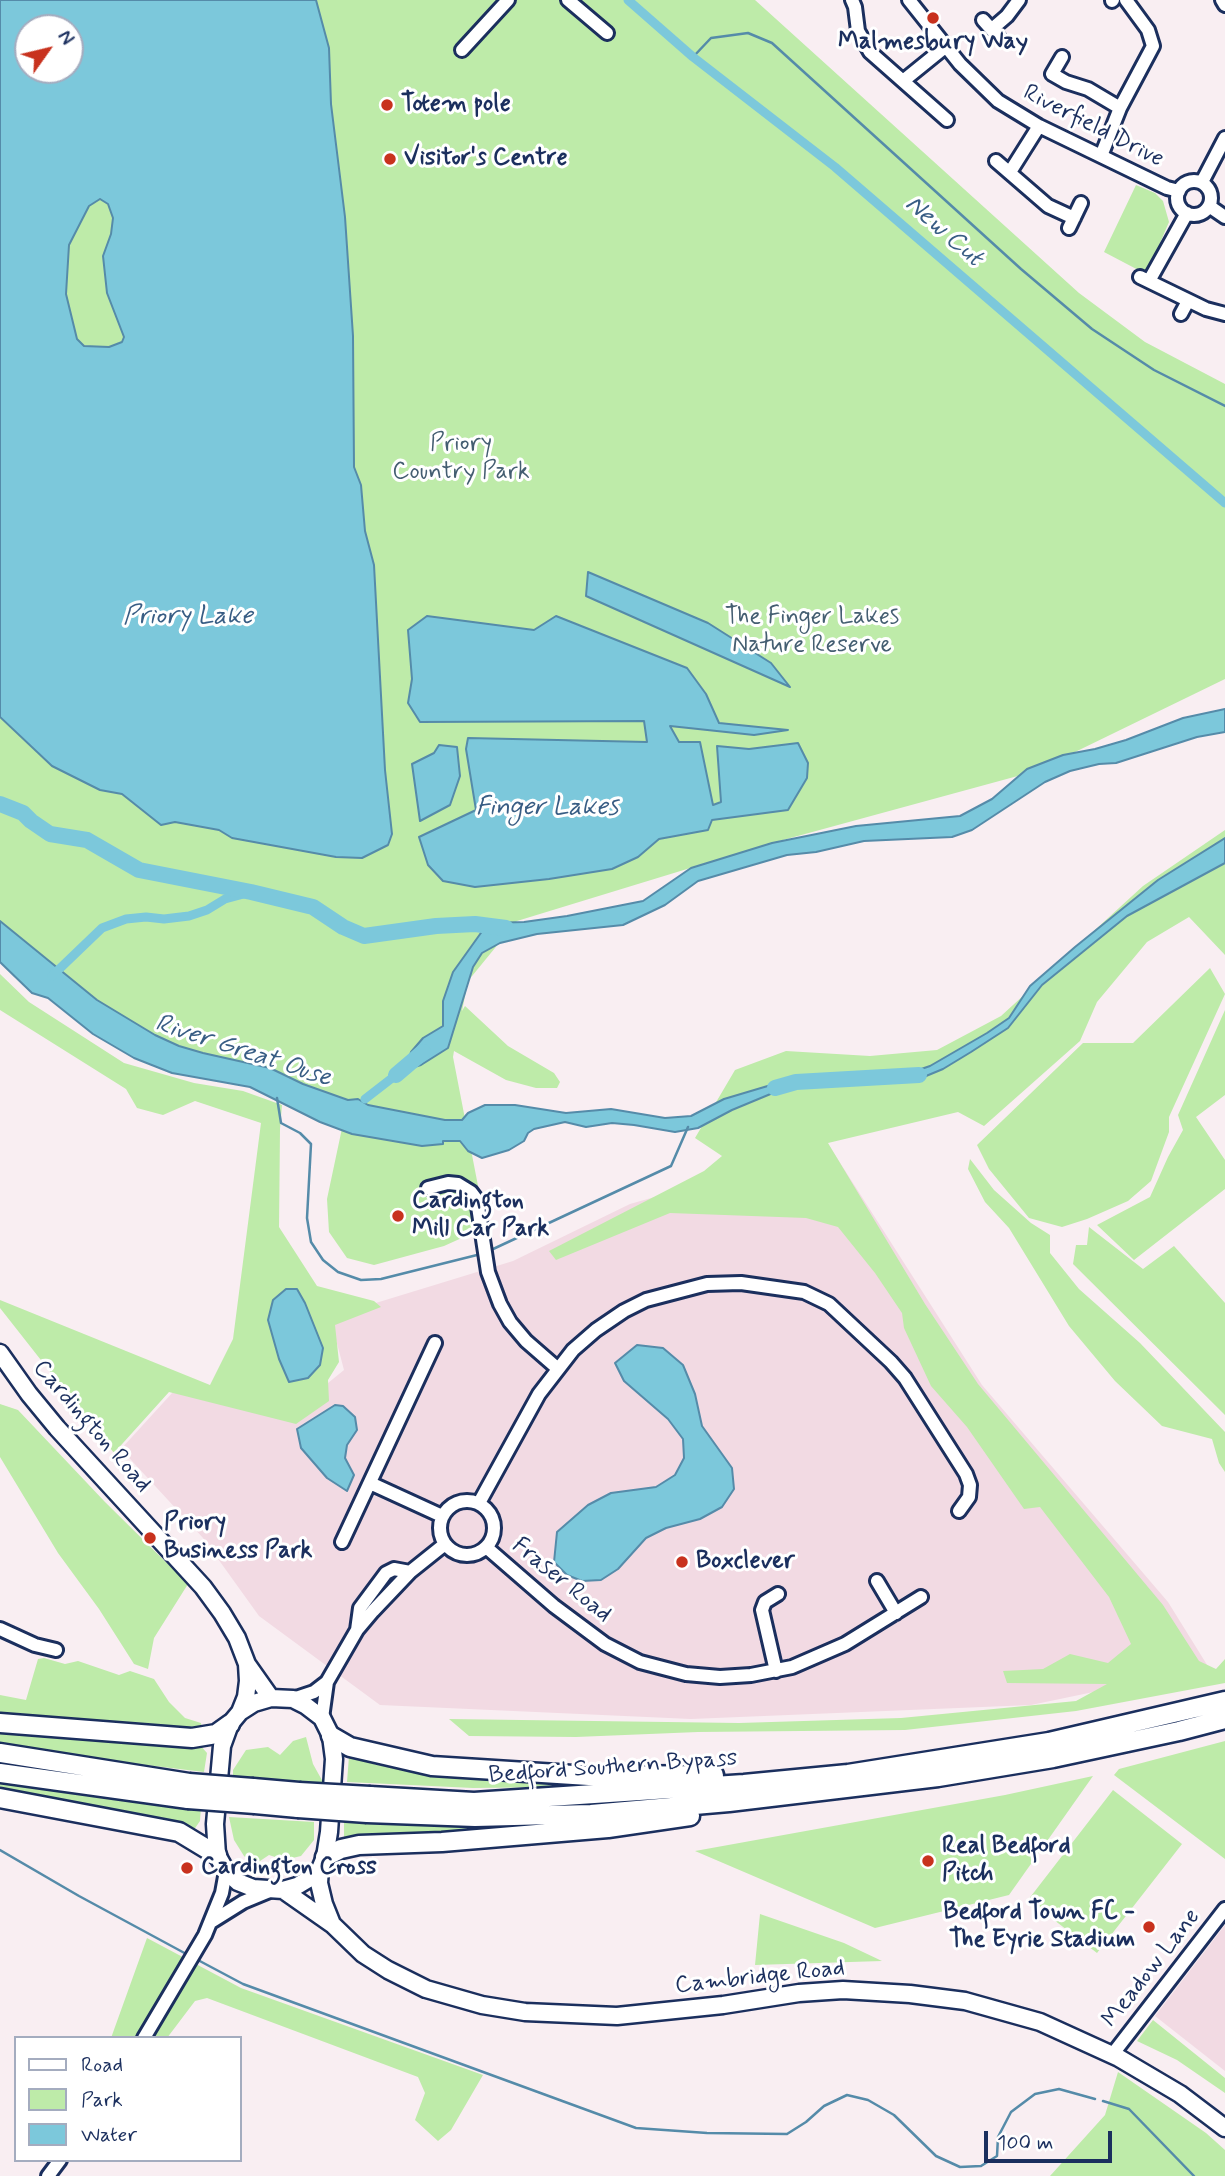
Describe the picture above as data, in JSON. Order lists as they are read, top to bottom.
{
  "streets": {
    "highway": ["Bedford Southern Bypass"],
    "main road": ["Cardington Road", "Cambridge Road"],
    "street": ["Riverfield Drive", "Fraser Road", "Meadow Lane"]
  },
  "crossings": [
    ["Cardington Road", "Cambridge Road"],
    ["Meadow Lane", "Cambridge Road"]
  ],
  "water": [
    "New Cut",
    "Priory Lake",
    "Finger Lakes",
    "River Great Ouse"
  ],
  "parks": ["Priory Country Park", "The Finger Lakes Nature Reserve"],
  "places": [
    "Malmesbury Way",
    "Totem pole",
    "Visitor's Centre",
    "Cardington Mill Car Park",
    "Priory Business Park",
    "Boxclever",
    "Real Bedford Pitch",
    "Cardington Cross",
    "Bedford Town FC - The Eyrie Stadium"
  ],
  "legend": ["Road", "Park", "Water"],
  "scale_bar": "100 m",
  "north": "top right"
}
